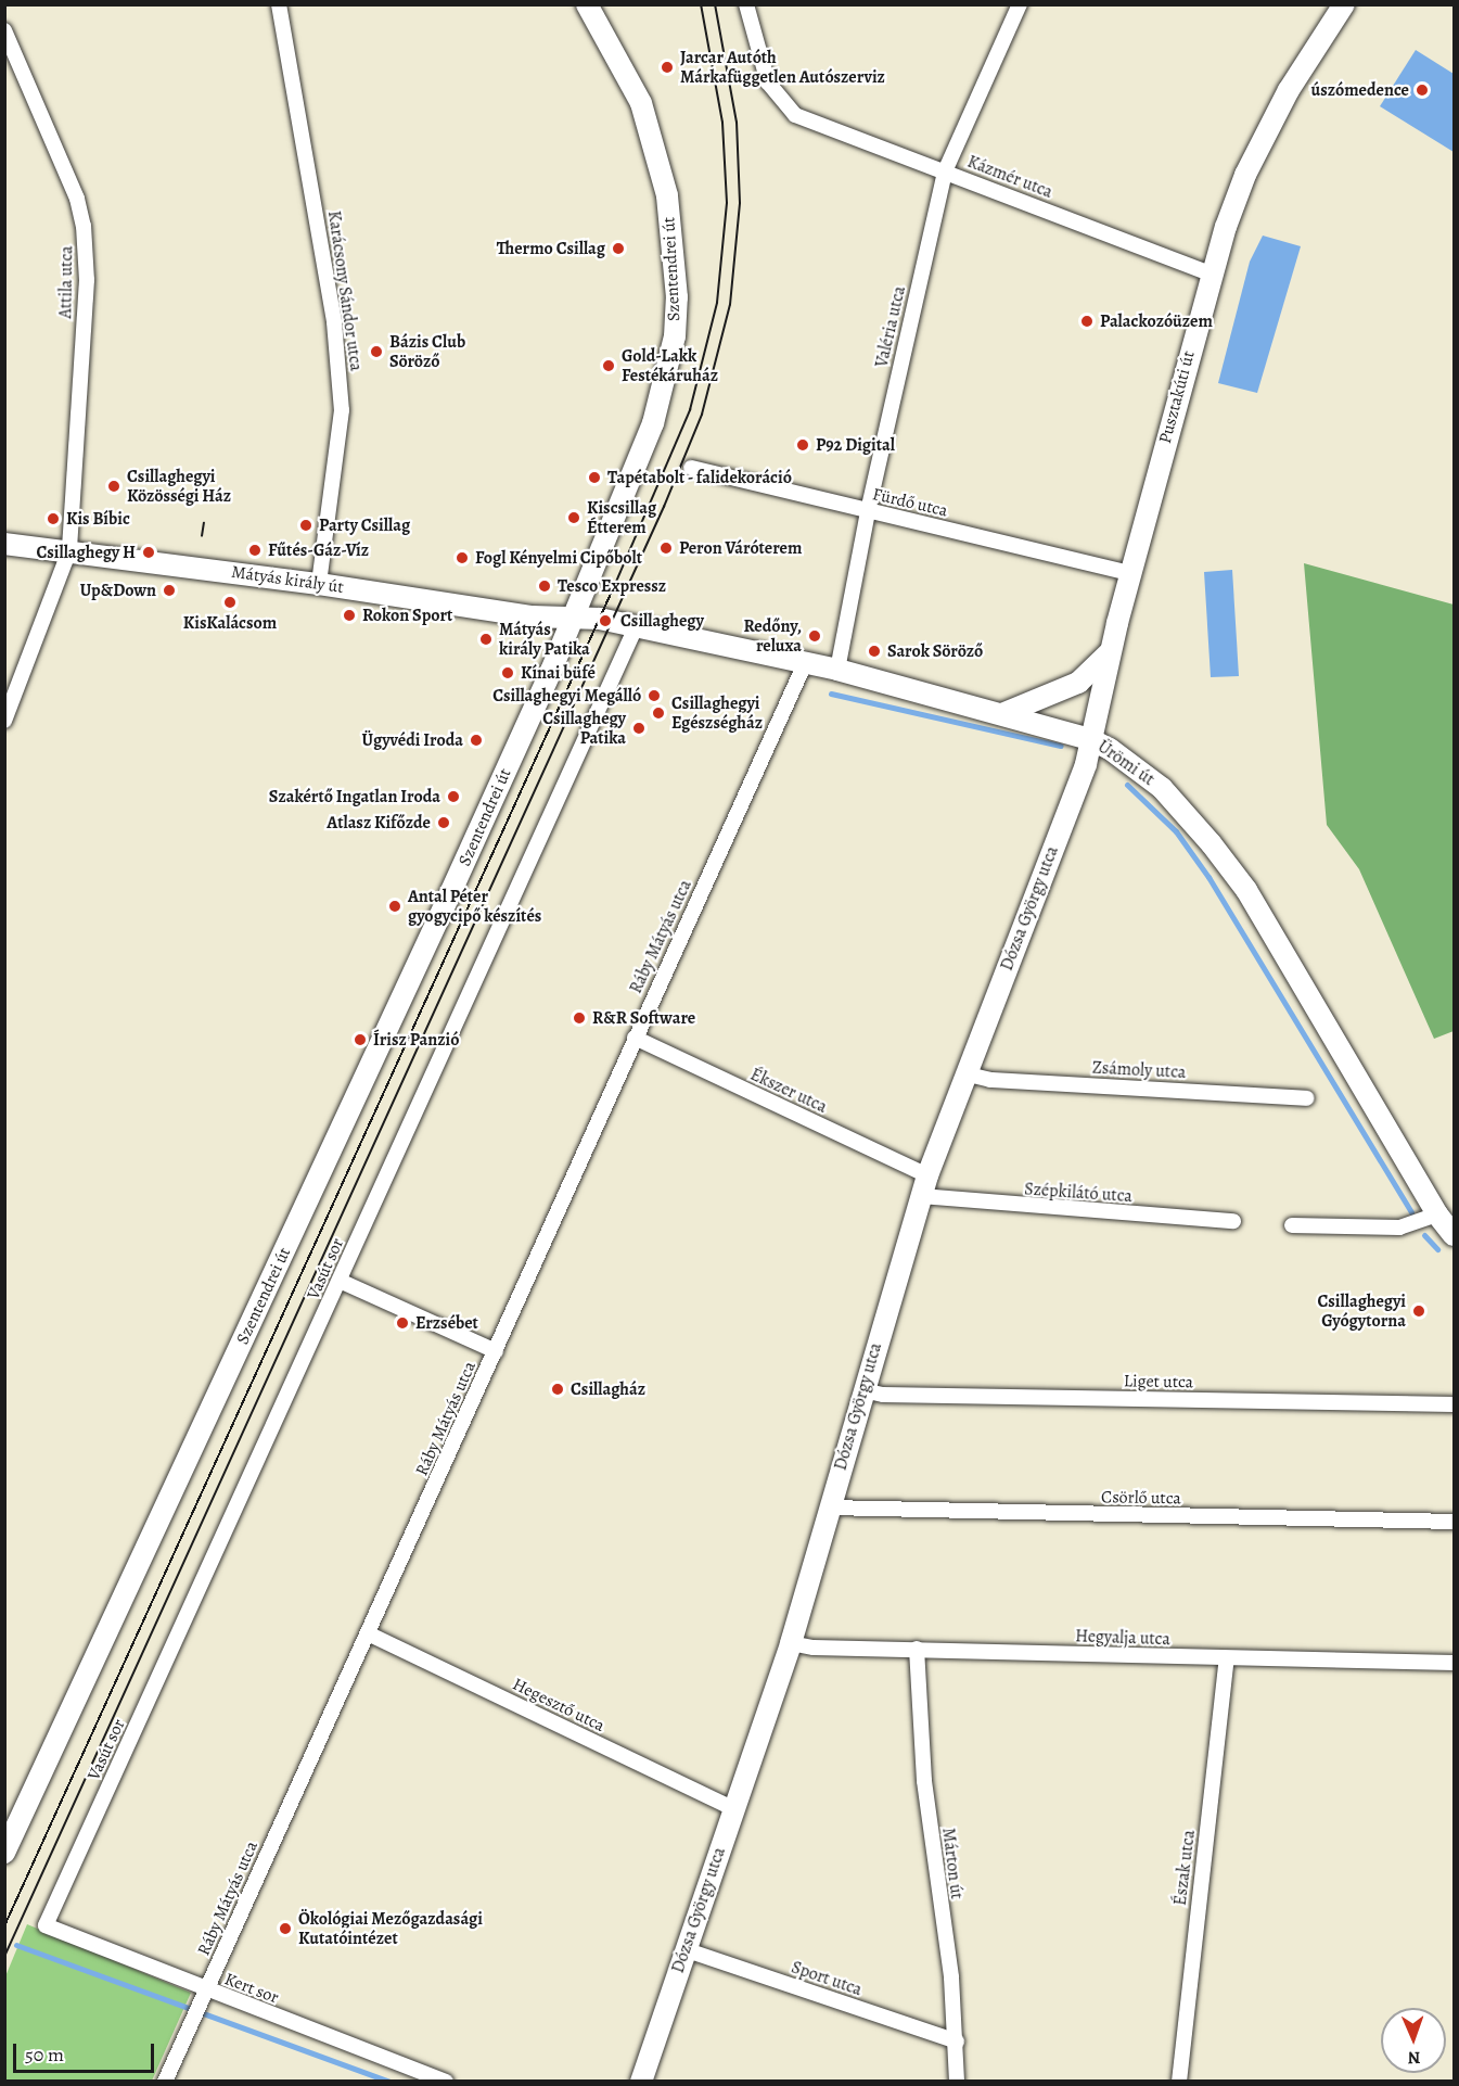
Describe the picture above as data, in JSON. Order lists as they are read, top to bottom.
{
  "streets": {
    "street": [
      "Kázmér utca",
      "Szentendrei út",
      "Attila utca",
      "Karácsony Sándor utca",
      "Valéria utca",
      "Pusztakúti út",
      "Fürdő utca",
      "Mátyás király út",
      "Ürömi út",
      "Dózsa György utca",
      "Ráby Mátyás utca",
      "Zsámoly utca",
      "Ékszer utca",
      "Szépkilátó utca",
      "Vasút sor",
      "Liget utca",
      "Csörlő utca",
      "Hegyalja utca",
      "Hegesztő utca",
      "Márton út",
      "Észak utca",
      "Sport utca",
      "Kert sor"
    ]
  },
  "crossings": [
    ["Kázmér utca", "Valéria utca"],
    ["Kázmér utca", "Pusztakúti út"],
    ["Szentendrei út", "Mátyás király út"],
    ["Szentendrei út", "Ürömi út"],
    ["Attila utca", "Mátyás király út"],
    ["Karácsony Sándor utca", "Mátyás király út"],
    ["Valéria utca", "Fürdő utca"],
    ["Valéria utca", "Ürömi út"],
    ["Pusztakúti út", "Ürömi út"],
    ["Pusztakúti út", "Dózsa György utca"],
    ["Mátyás király út", "Ürömi út"],
    ["Ürömi út", "Dózsa György utca"],
    ["Ürömi út", "Ráby Mátyás utca"],
    ["Ürömi út", "Vasút sor"],
    ["Dózsa György utca", "Zsámoly utca"],
    ["Dózsa György utca", "Ékszer utca"],
    ["Dózsa György utca", "Szépkilátó utca"],
    ["Dózsa György utca", "Liget utca"],
    ["Dózsa György utca", "Csörlő utca"],
    ["Dózsa György utca", "Hegyalja utca"],
    ["Dózsa György utca", "Hegesztő utca"],
    ["Dózsa György utca", "Sport utca"],
    ["Ráby Mátyás utca", "Ékszer utca"],
    ["Ráby Mátyás utca", "Hegesztő utca"],
    ["Ráby Mátyás utca", "Kert sor"],
    ["Vasút sor", "Kert sor"],
    ["Hegyalja utca", "Márton út"],
    ["Hegyalja utca", "Észak utca"],
    ["Márton út", "Sport utca"]
  ],
  "places": [
    "Jarcar Autóth Márkafüggetlen Autószerviz",
    "úszómedence",
    "Thermo Csillag",
    "Palackozóüzem",
    "Bázis Club Söröző",
    "Gold-Lakk Festékáruház",
    "P92 Digital",
    "Tapétabolt - falidekoráció",
    "Csillaghegyi Közösségi Ház",
    "Kiscsillag Étterem",
    "Kis Bíbic",
    "Party Csillag",
    "Peron Váróterem",
    "Fűtés-Gáz-Víz",
    "Csillaghegy H",
    "Fogl Kényelmi Cipőbolt",
    "Tesco Expressz",
    "Up&Down",
    "KisKalácsom",
    "Rokon Sport",
    "Csillaghegy",
    "Redőny, reluxa",
    "Mátyás király Patika",
    "Sarok Söröző",
    "Kínai büfé",
    "Csillaghegyi Megálló",
    "Csillaghegyi Egészségház",
    "Csillaghegy Patika",
    "Ügyvédi Iroda",
    "Szakértő Ingatlan Iroda",
    "Atlasz Kifőzde",
    "Antal Péter gyogycipő készítés",
    "R&R Software",
    "Írisz Panzió",
    "Csillaghegyi Gyógytorna",
    "Erzsébet",
    "Csillagház",
    "Ökológiai Mezőgazdasági Kutatóintézet"
  ],
  "scale_bar": "50 m",
  "north": "bottom"
}
